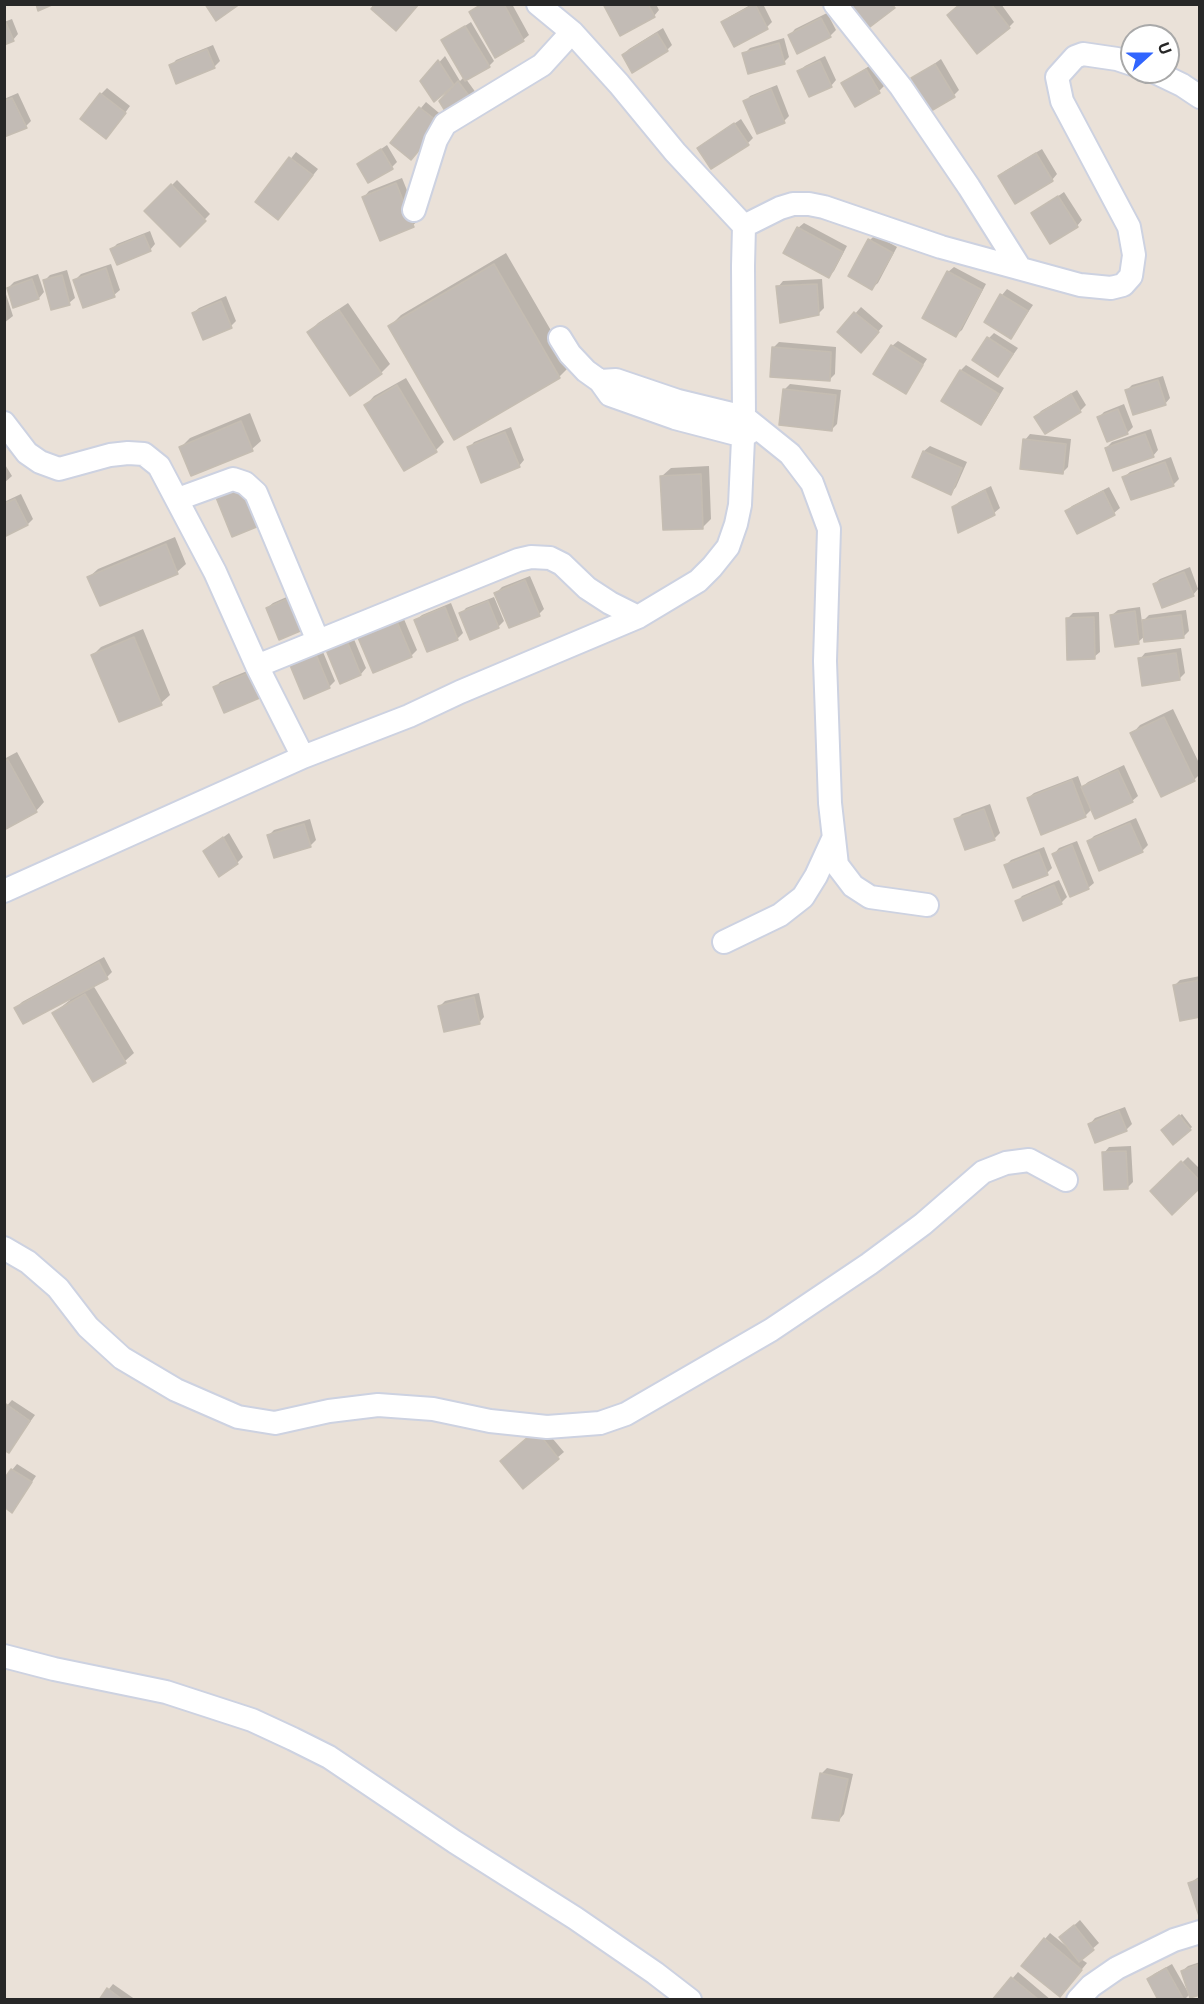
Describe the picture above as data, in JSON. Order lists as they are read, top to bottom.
{
  "north": "right"
}
